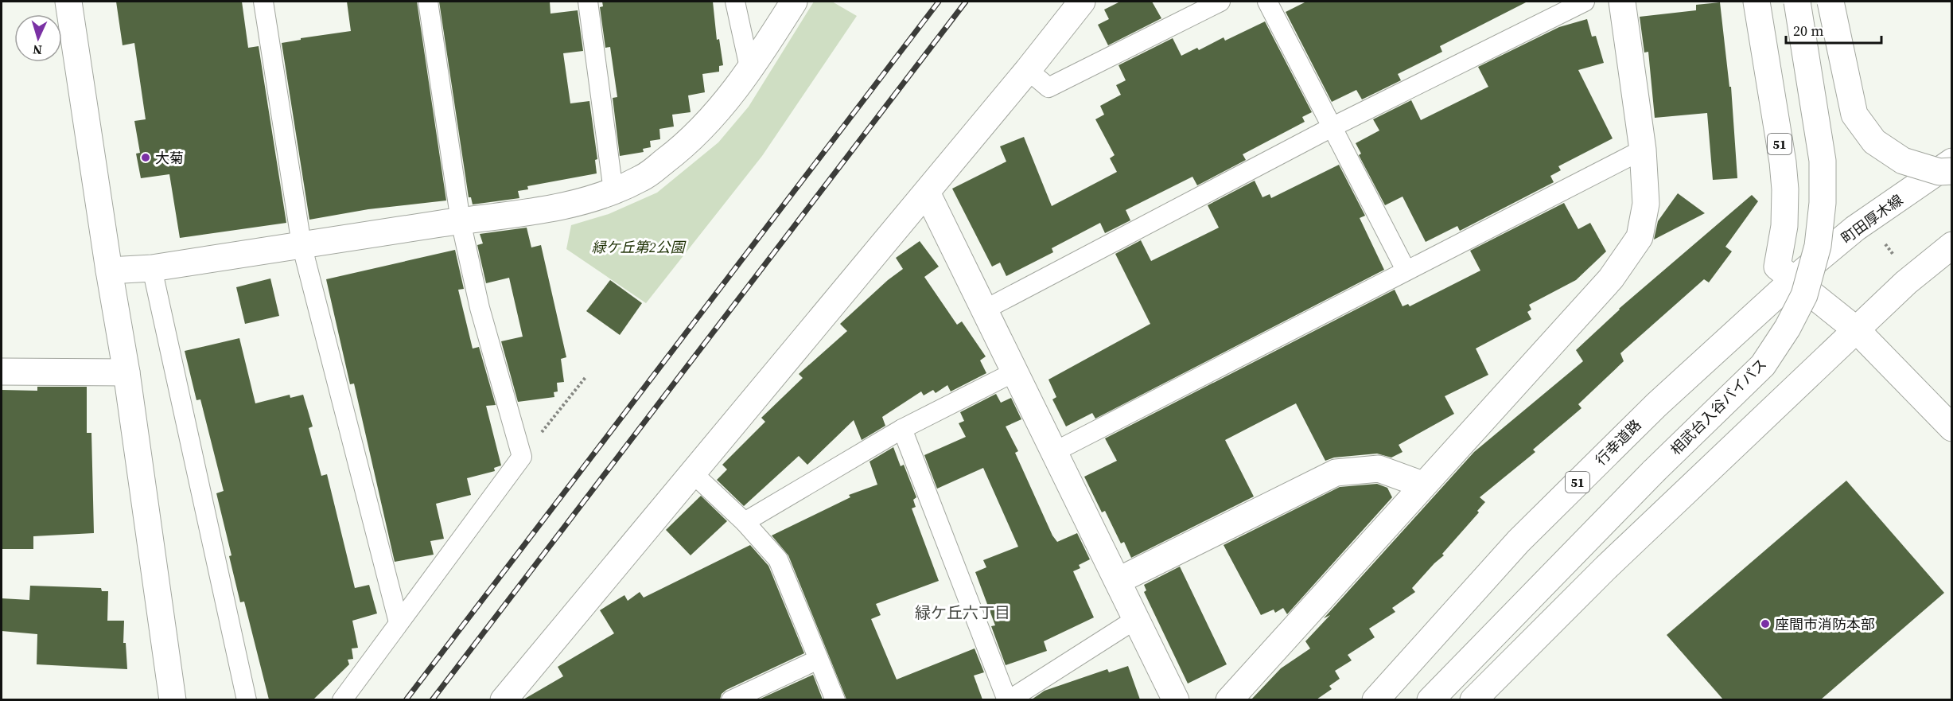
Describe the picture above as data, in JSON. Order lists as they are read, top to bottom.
{
  "streets": {
    "street": [
      "51",
      "町田厚木線",
      "相武台入谷バイパス",
      "行幸道路"
    ]
  },
  "crossings": [
    ["51", "町田厚木線"],
    ["51", "行幸道路"],
    ["町田厚木線", "行幸道路"]
  ],
  "districts": ["緑ケ丘六丁目"],
  "parks": ["緑ケ丘第2公園"],
  "places": ["大菊", "座間市消防本部"],
  "scale_bar": "20 m",
  "north": "bottom"
}
